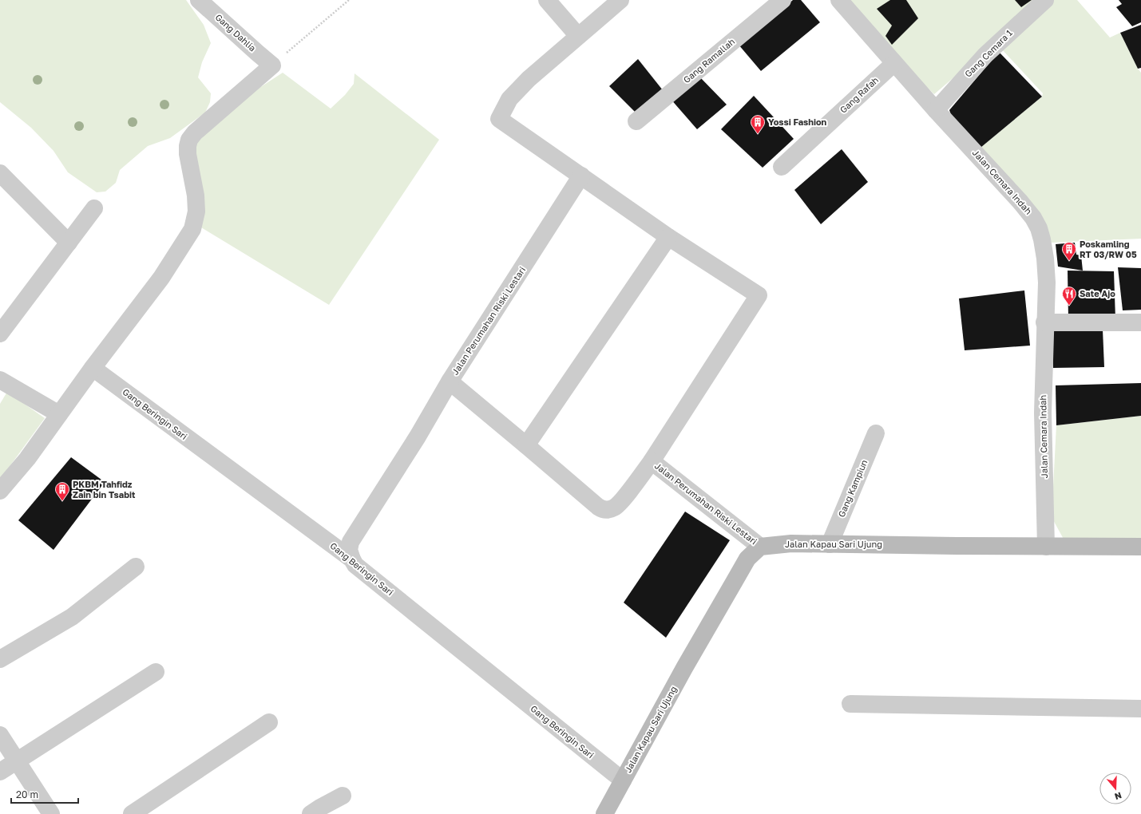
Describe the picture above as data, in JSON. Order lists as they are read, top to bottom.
{
  "streets": {
    "street": [
      "Gang Dahlia",
      "Gang Cemara 1",
      "Gang Ramallah",
      "Gang Rafah",
      "Jalan Cemara Indah",
      "Jalan Perumahan Riski Lestari",
      "Gang Beringin Sari",
      "Gang Kampiun",
      "Jalan Kapau Sari Ujung"
    ]
  },
  "crossings": [
    ["Gang Cemara 1", "Jalan Cemara Indah"],
    ["Gang Rafah", "Jalan Cemara Indah"],
    ["Jalan Cemara Indah", "Jalan Kapau Sari Ujung"],
    ["Jalan Perumahan Riski Lestari", "Jalan Kapau Sari Ujung"],
    ["Gang Beringin Sari", "Jalan Kapau Sari Ujung"],
    ["Gang Kampiun", "Jalan Kapau Sari Ujung"]
  ],
  "places": {
    "building": ["Yossi Fashion", "Poskamling RT 03/RW 05", "PKBM Tahfidz Zain bin Tsabit"],
    "restaurant": ["Sate Ajo"]
  },
  "scale_bar": "20 m",
  "north": "bottom"
}
